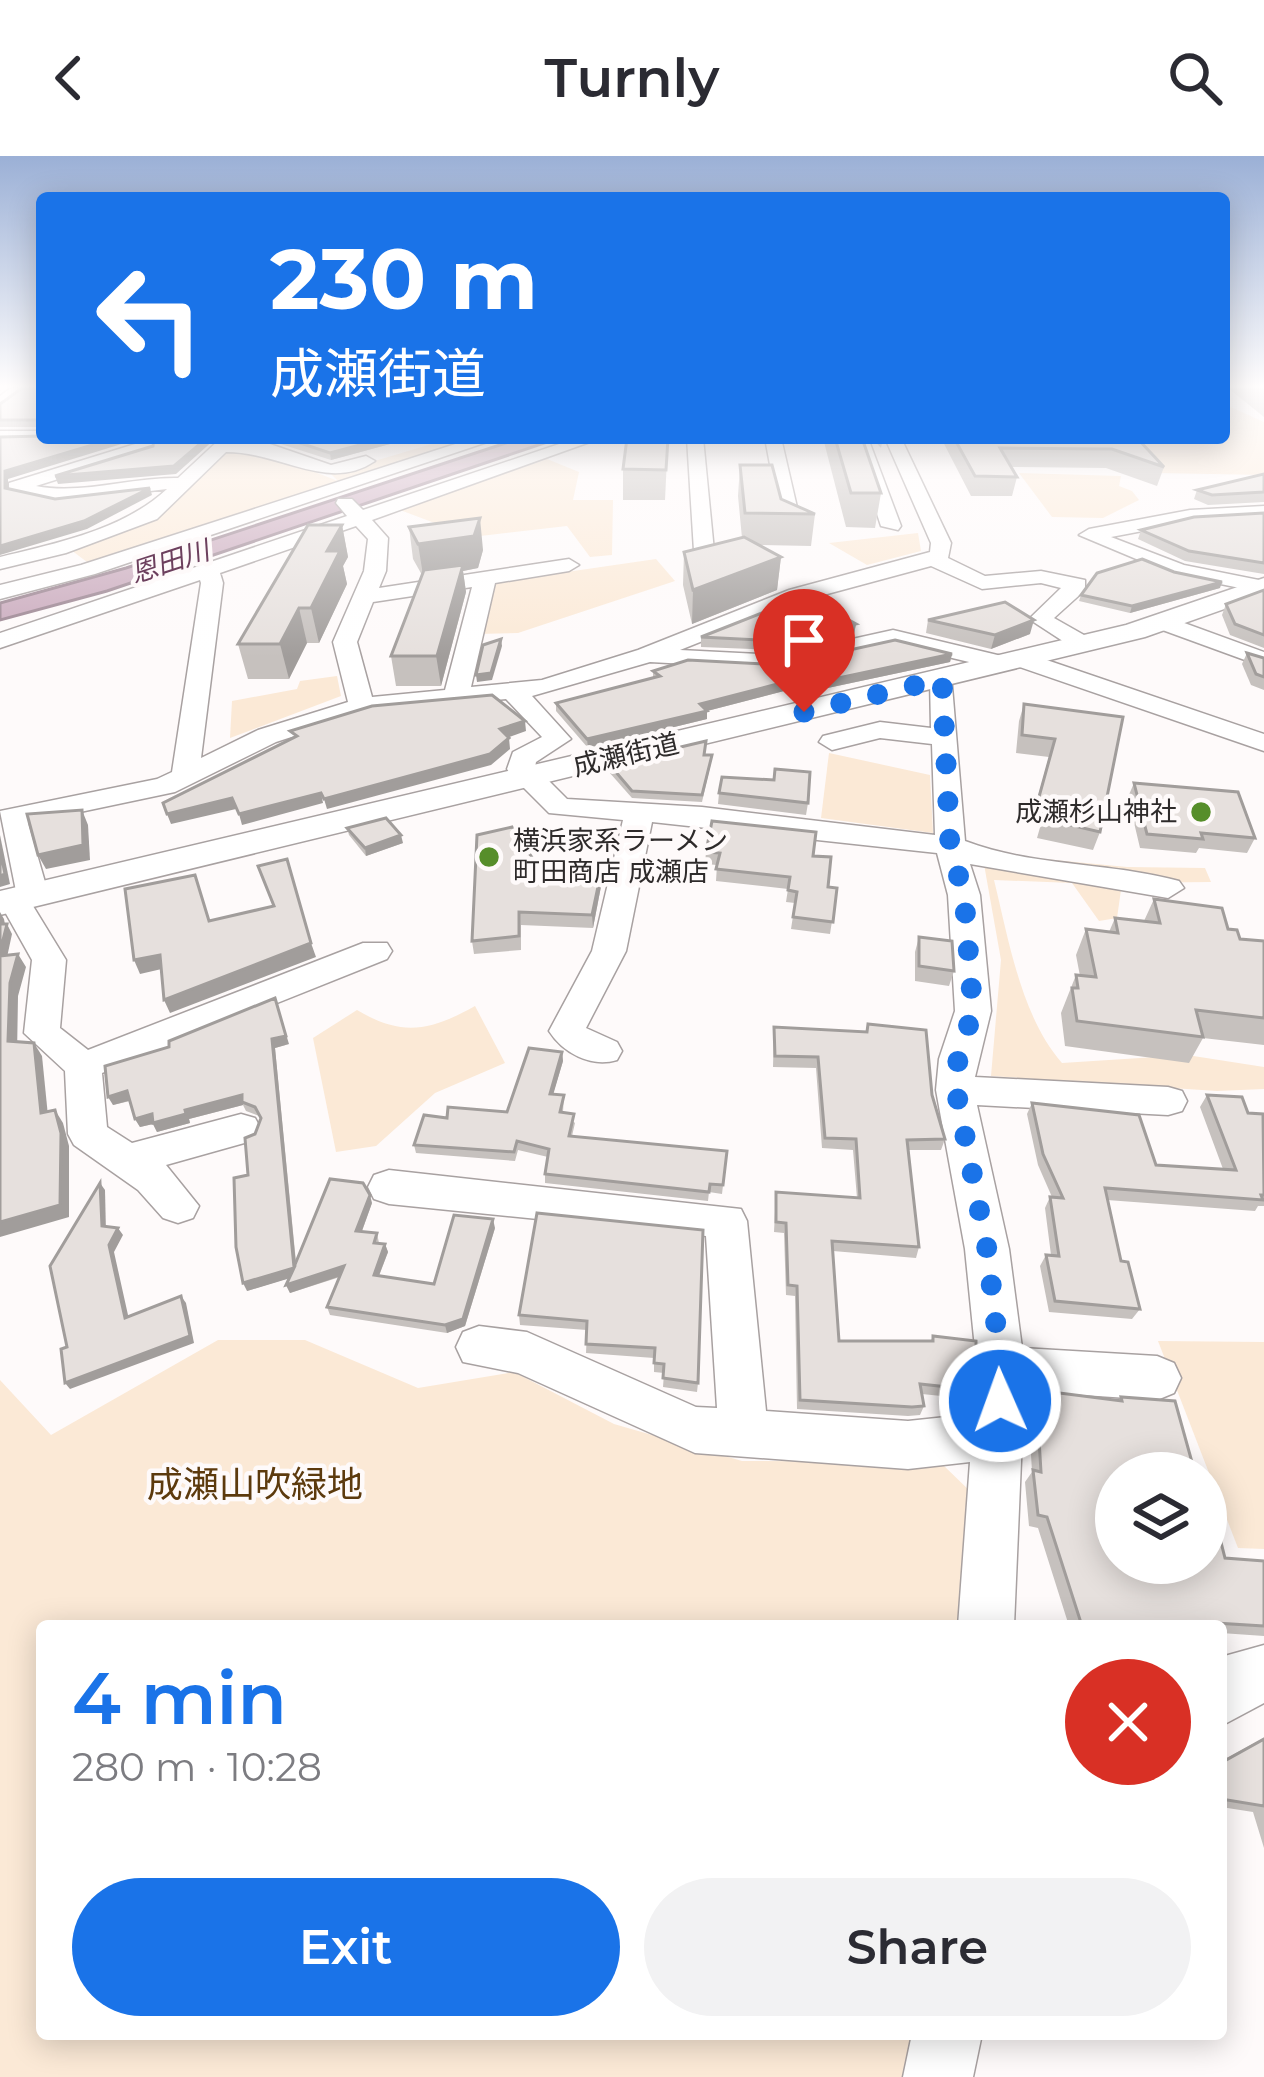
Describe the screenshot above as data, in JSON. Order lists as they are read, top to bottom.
{
  "streets": {
    "main road": ["成瀬街道"]
  },
  "water": ["恩田川"],
  "parks": ["成瀬山吹緑地"],
  "places": ["成瀬杉山神社", "横浜家系ラーメン 町田商店 成瀬店"],
  "page": {
    "header": "Turnly",
    "turn": ["230 m", "成瀬街道"],
    "heading": ["4 min", "280 m · 10:28"],
    "buttons": ["Exit", "Share"]
  }
}
